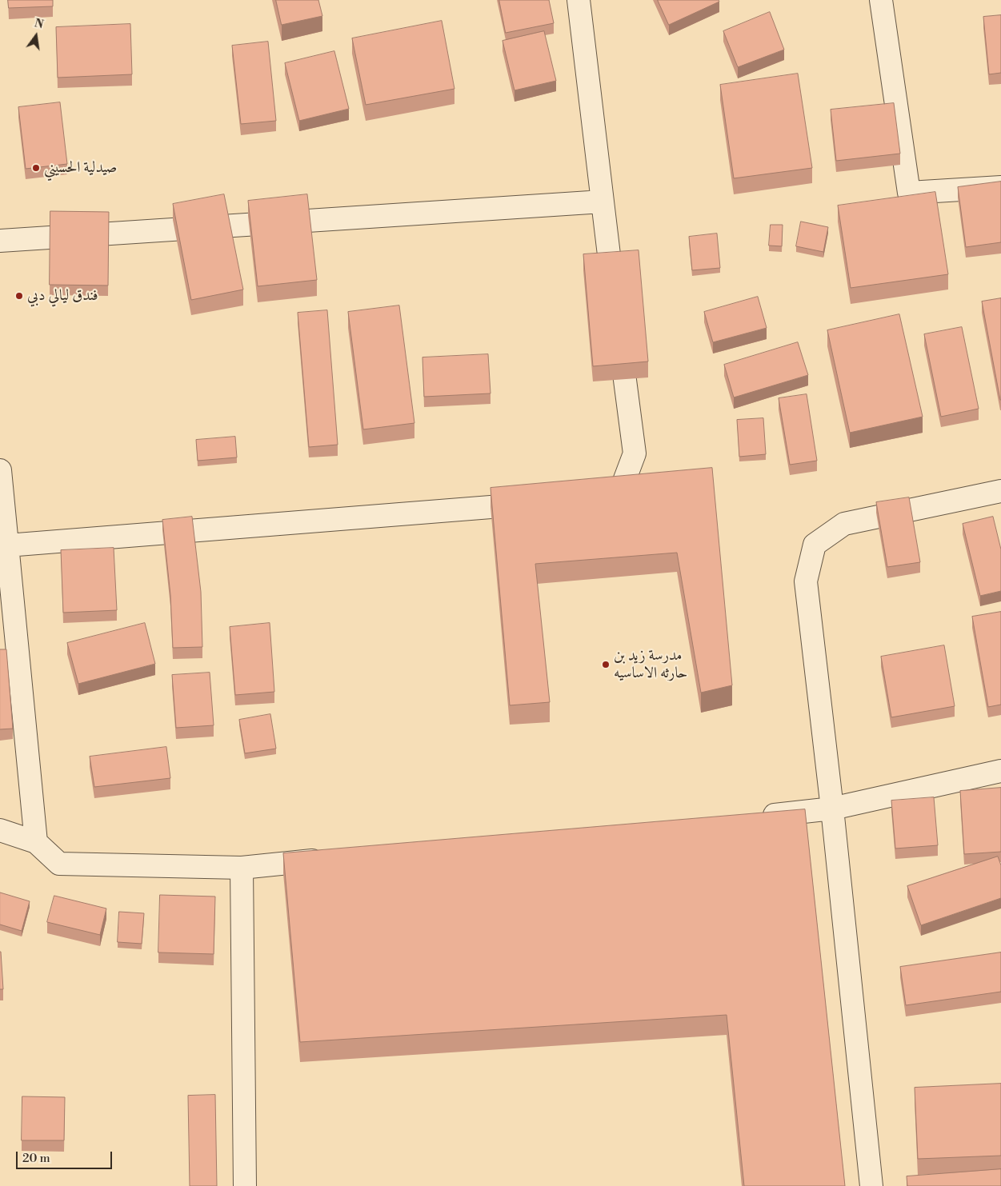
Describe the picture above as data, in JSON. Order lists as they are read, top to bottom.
{
  "places": ["صيدلية الحسيني", "فندق ليالي دبي", "مدرسة زيد بن حارثه الاساسيه"],
  "scale_bar": "20 m",
  "north": "top"
}
